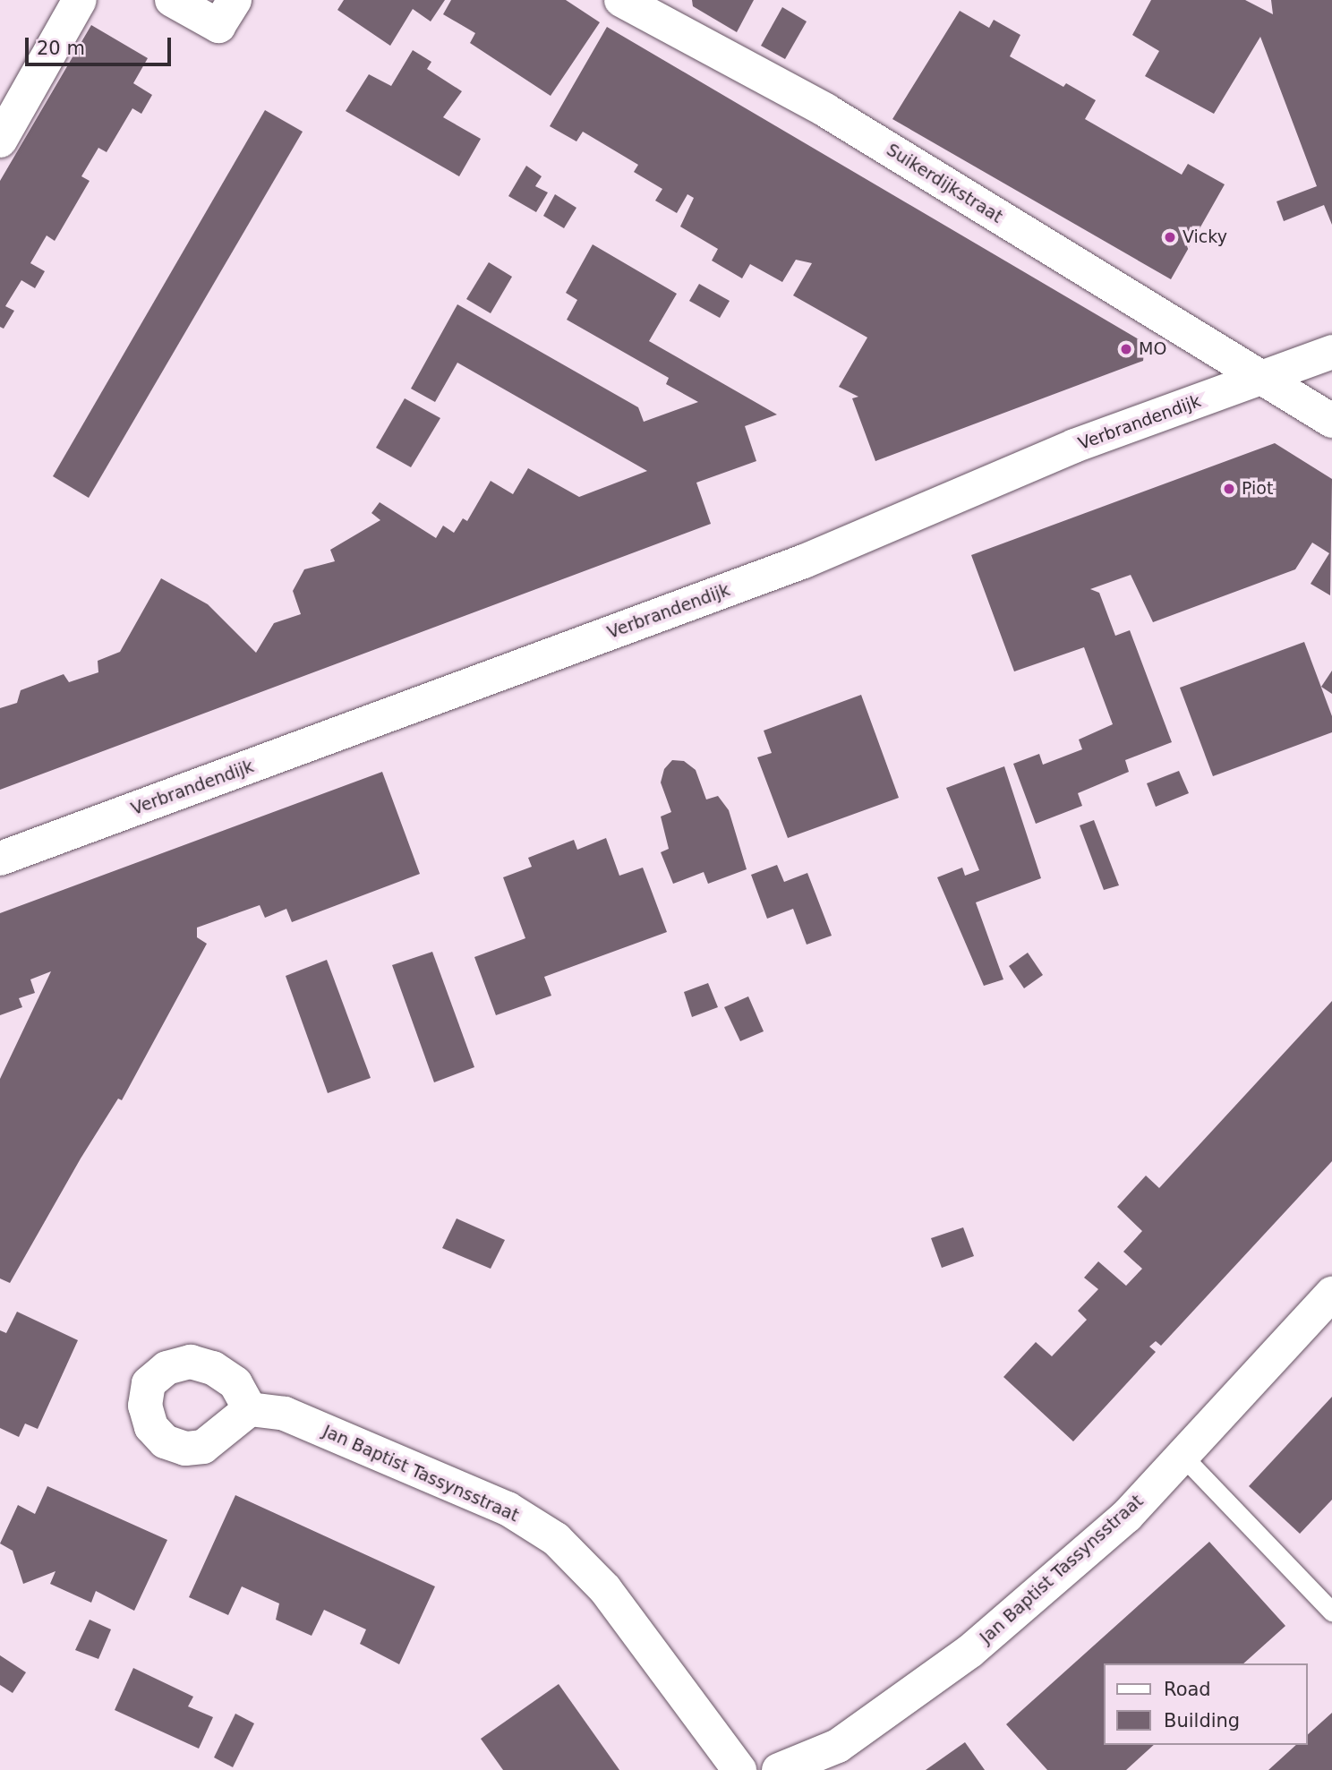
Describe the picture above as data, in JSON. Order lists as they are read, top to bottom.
{
  "streets": {
    "street": ["Suikerdijkstraat", "Verbrandendijk", "Jan Baptist Tassynsstraat"]
  },
  "crossings": [
    ["Suikerdijkstraat", "Verbrandendijk"]
  ],
  "places": ["Vicky", "MO", "Piot"],
  "legend": ["Road", "Building"],
  "scale_bar": "20 m"
}
